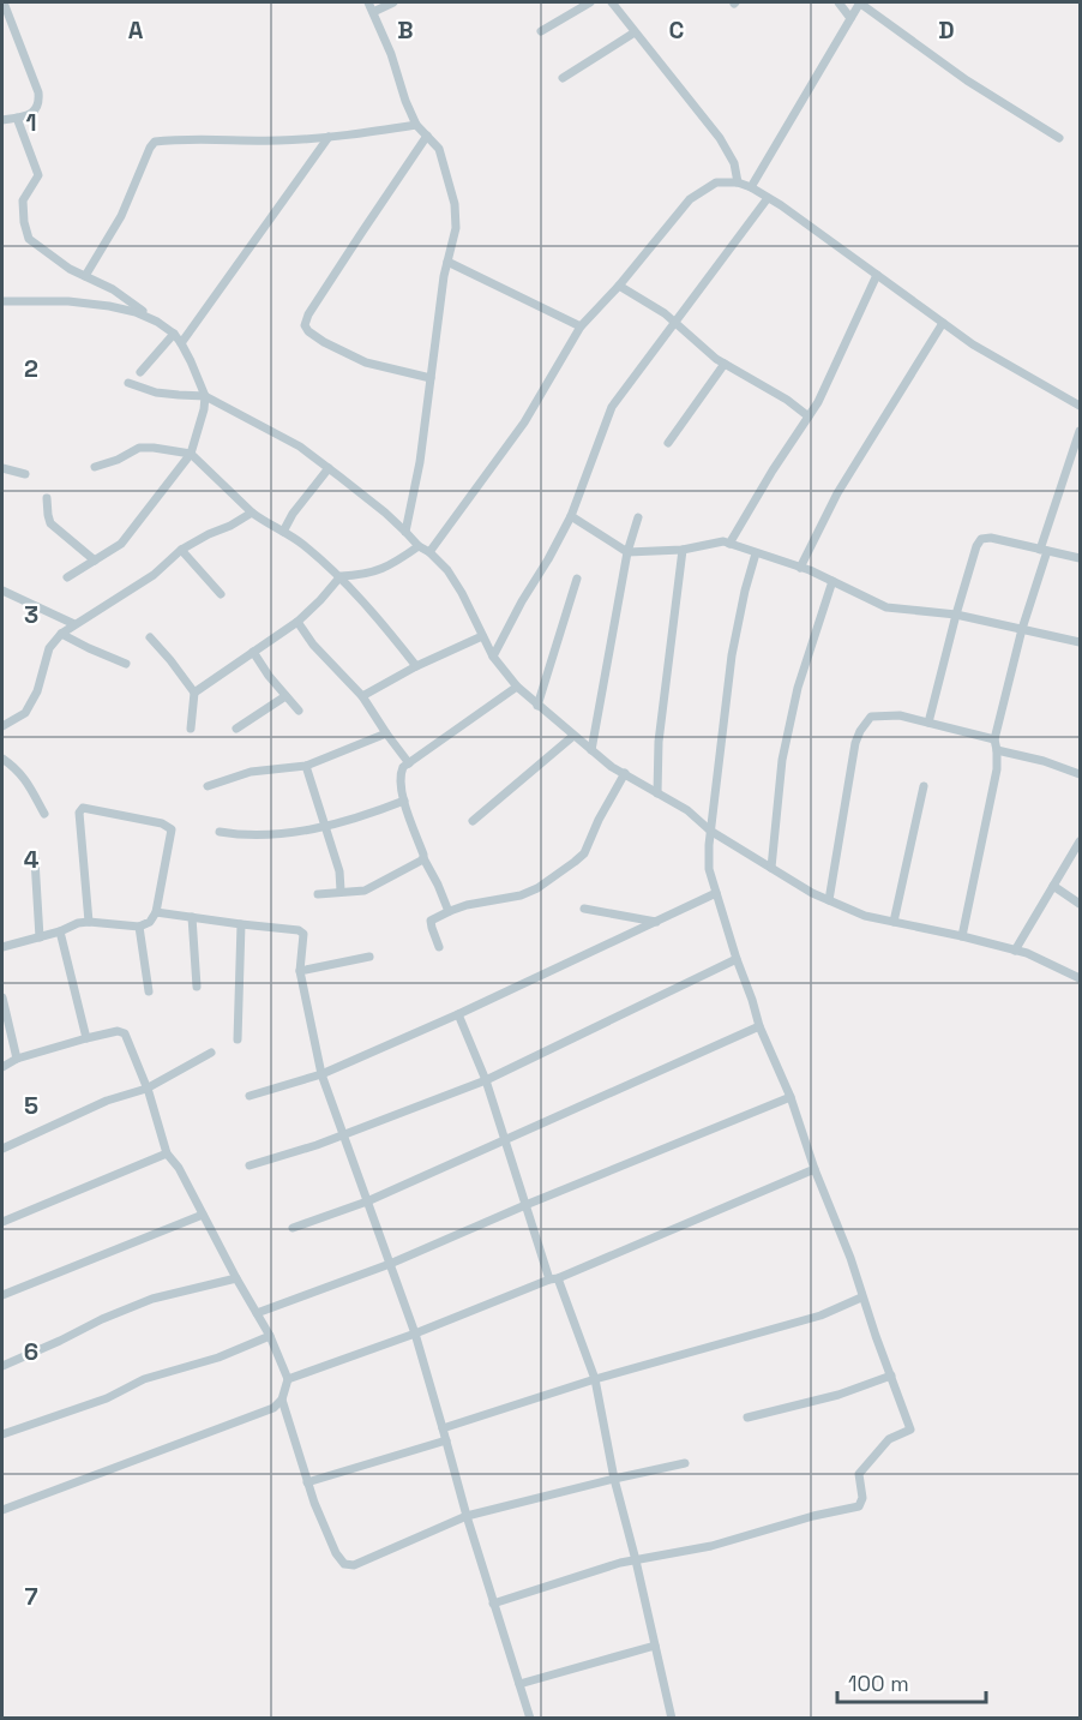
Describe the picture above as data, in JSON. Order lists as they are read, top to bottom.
{
  "scale_bar": "100 m",
  "grid": {
    "columns": [
      "A",
      "B",
      "C",
      "D"
    ],
    "rows": [
      "1",
      "2",
      "3",
      "4",
      "5",
      "6",
      "7"
    ]
  }
}
